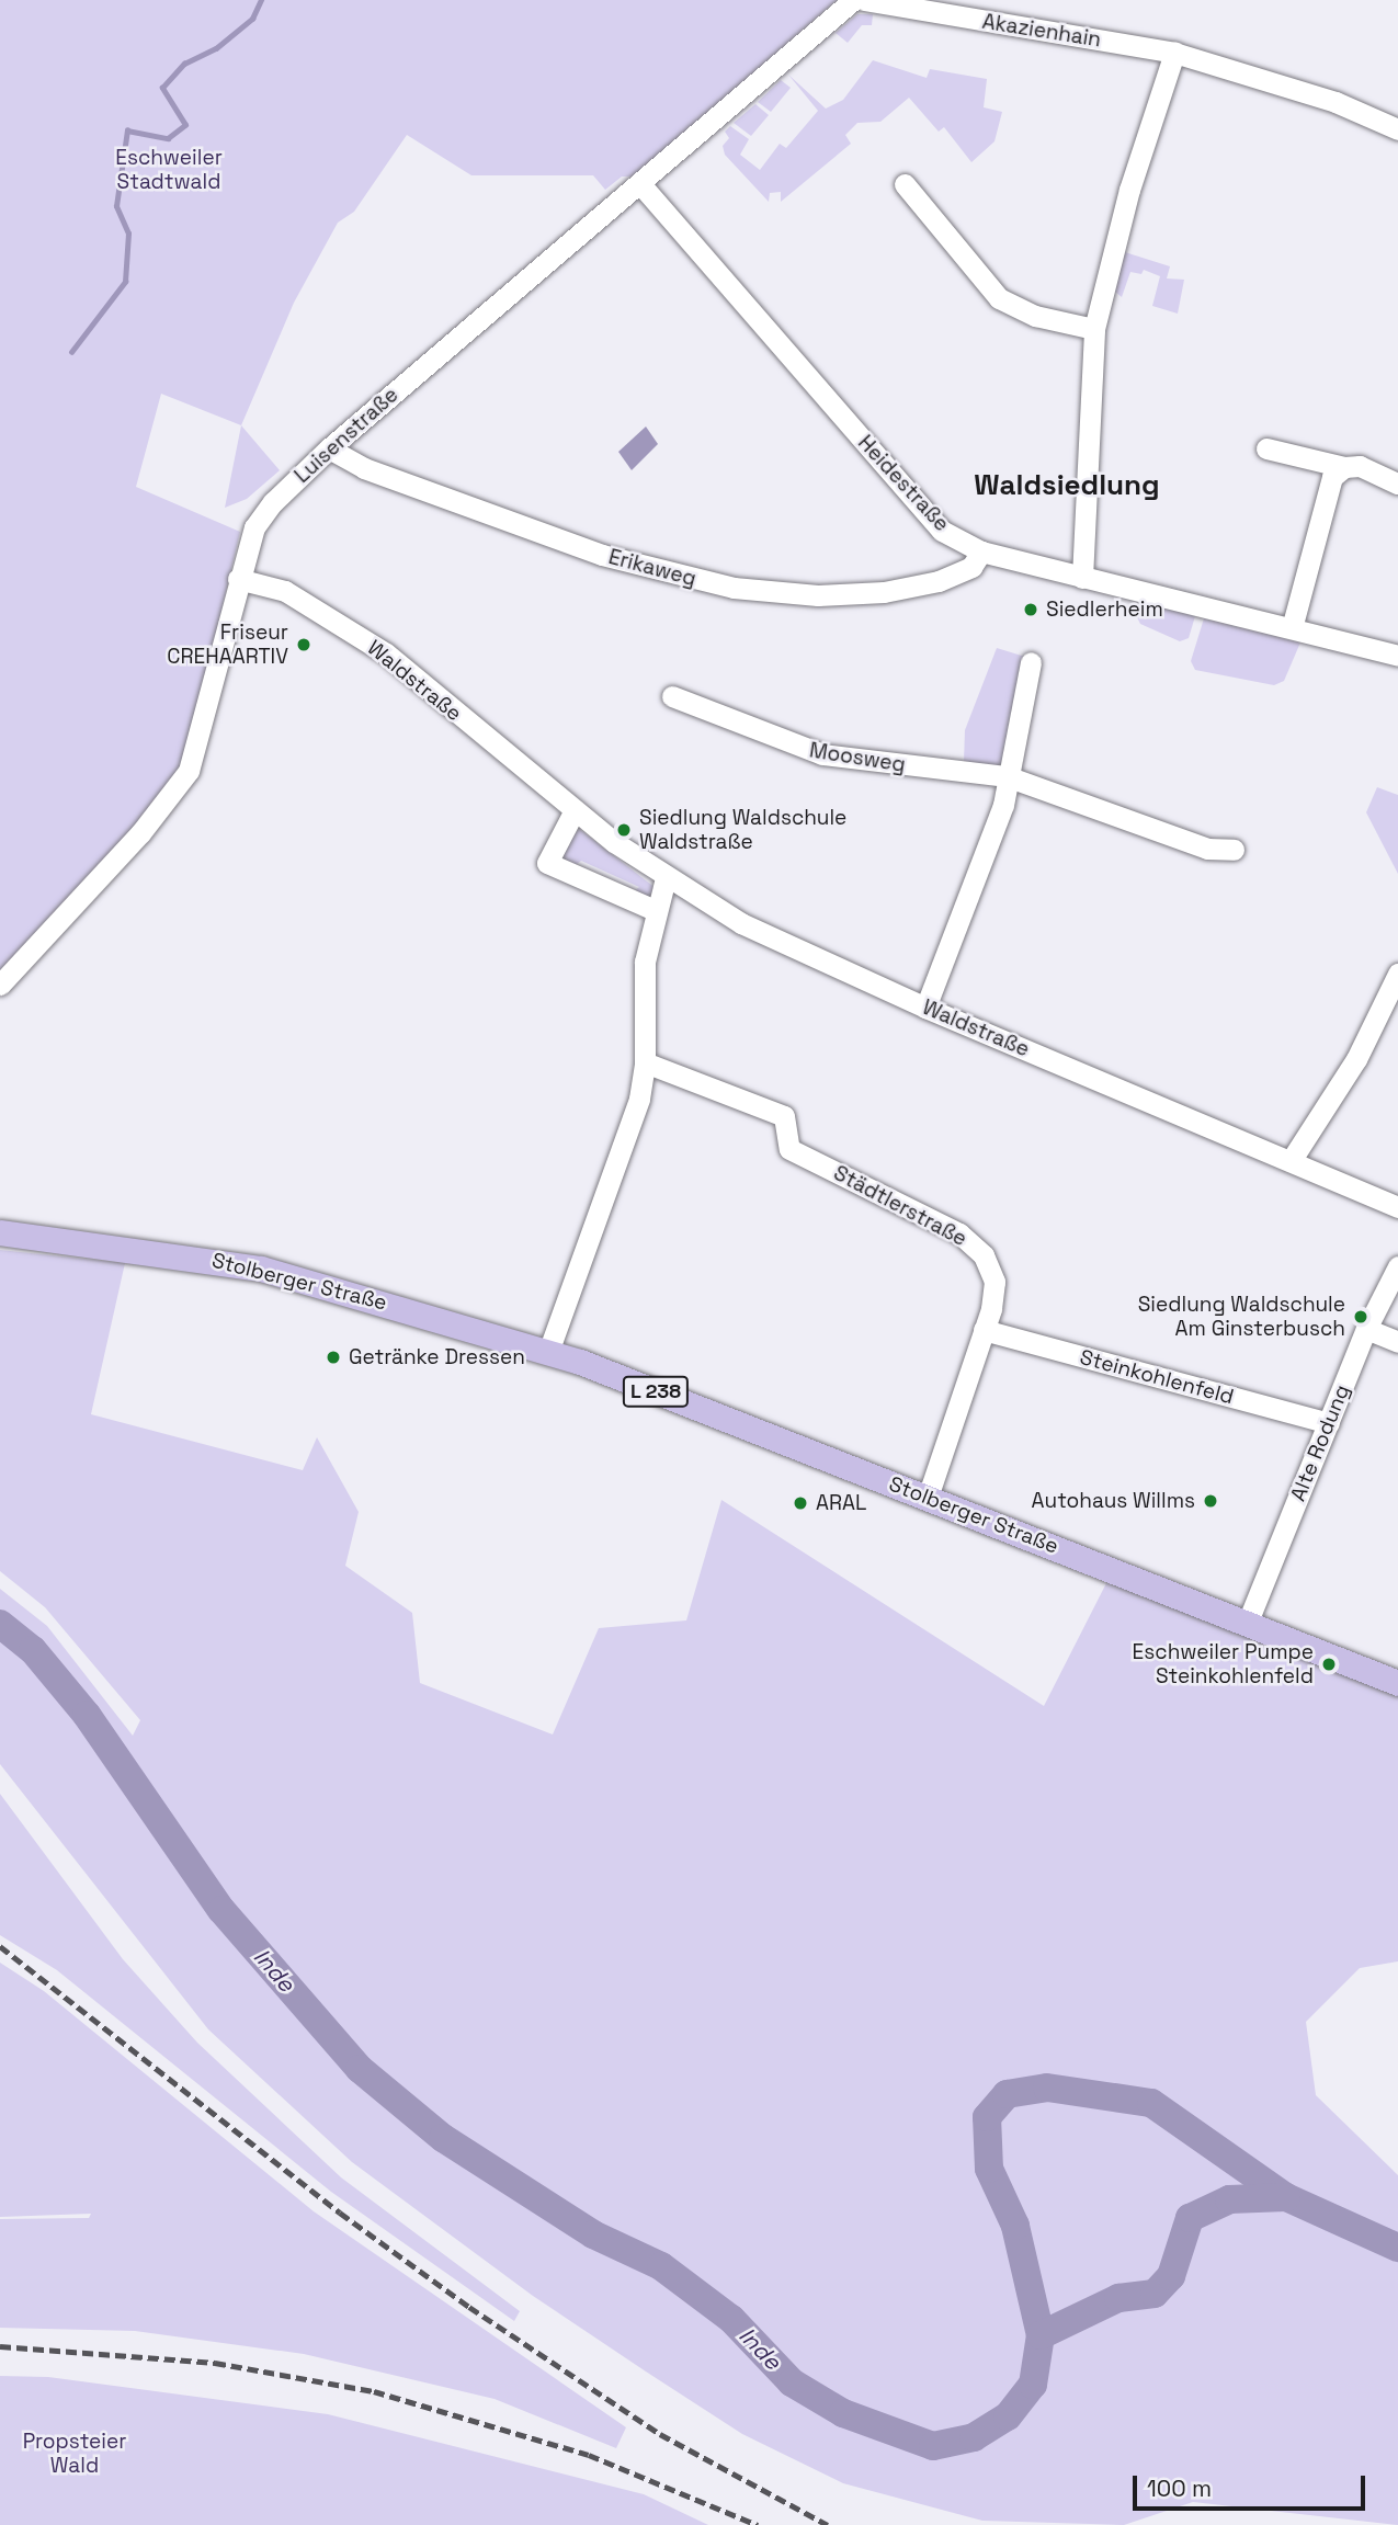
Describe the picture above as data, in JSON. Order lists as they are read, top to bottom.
{
  "streets": {
    "main road": ["Stolberger Straße", "L 238"],
    "street": [
      "Akazienhain",
      "Luisenstraße",
      "Heidestraße",
      "Erikaweg",
      "Waldstraße",
      "Moosweg",
      "Städtlerstraße",
      "Steinkohlenfeld",
      "Alte Rodung"
    ]
  },
  "crossings": [
    ["Luisenstraße", "Heidestraße"],
    ["Luisenstraße", "Erikaweg"],
    ["Luisenstraße", "Waldstraße"],
    ["Heidestraße", "Erikaweg"],
    ["Städtlerstraße", "Stolberger Straße"],
    ["Städtlerstraße", "Steinkohlenfeld"],
    ["Stolberger Straße", "Alte Rodung"],
    ["Steinkohlenfeld", "Alte Rodung"]
  ],
  "districts": ["Waldsiedlung"],
  "water": ["Inde"],
  "parks": ["Eschweiler Stadtwald", "Propsteier Wald"],
  "places": [
    "Siedlerheim",
    "Friseur CREHAARTIV",
    "Siedlung Waldschule Waldstraße",
    "Siedlung Waldschule Am Ginsterbusch",
    "Getränke Dressen",
    "Autohaus Willms",
    "ARAL",
    "Eschweiler Pumpe Steinkohlenfeld"
  ],
  "scale_bar": "100 m"
}
